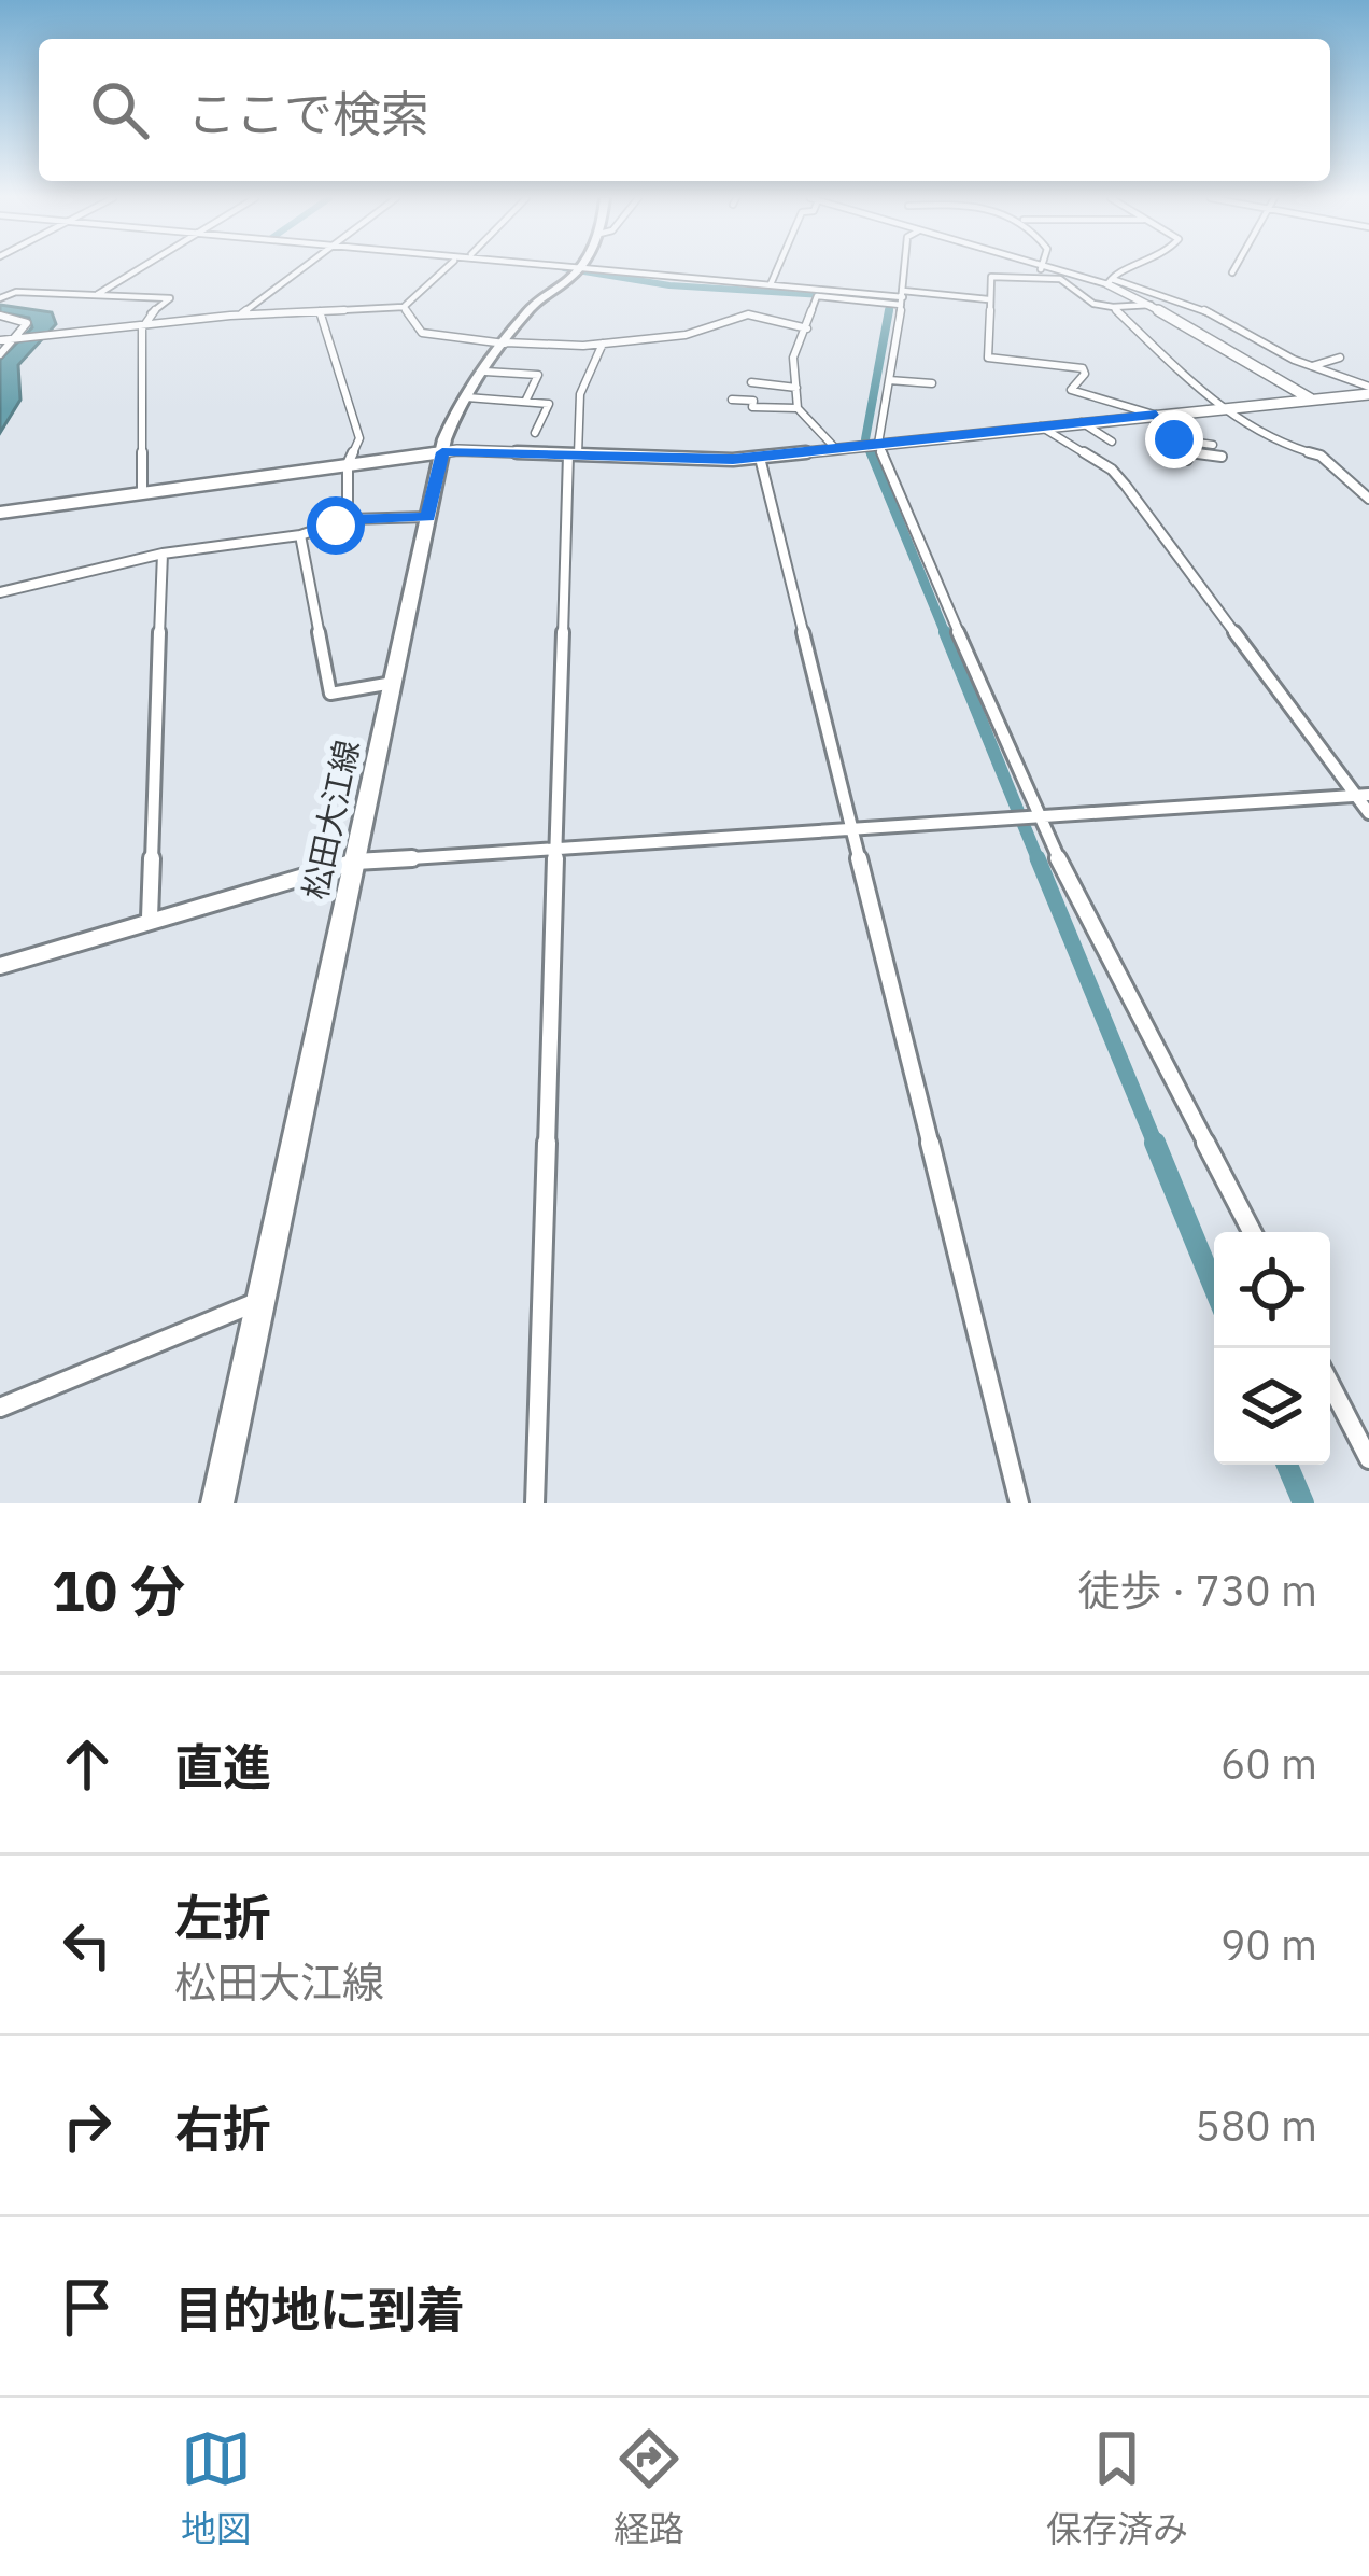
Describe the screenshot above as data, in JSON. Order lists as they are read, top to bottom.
{
  "streets": {
    "main road": ["松田大江線"]
  },
  "page": {
    "search": "ここで検索",
    "heading": ["10 分", "徒歩 · 730 m"],
    "list": [
      ["直進", "60 m"],
      ["左折", "松田大江線", "90 m"],
      ["右折", "580 m"],
      "目的地に到着"
    ],
    "nav": ["地図", "経路", "保存済み"]
  }
}
